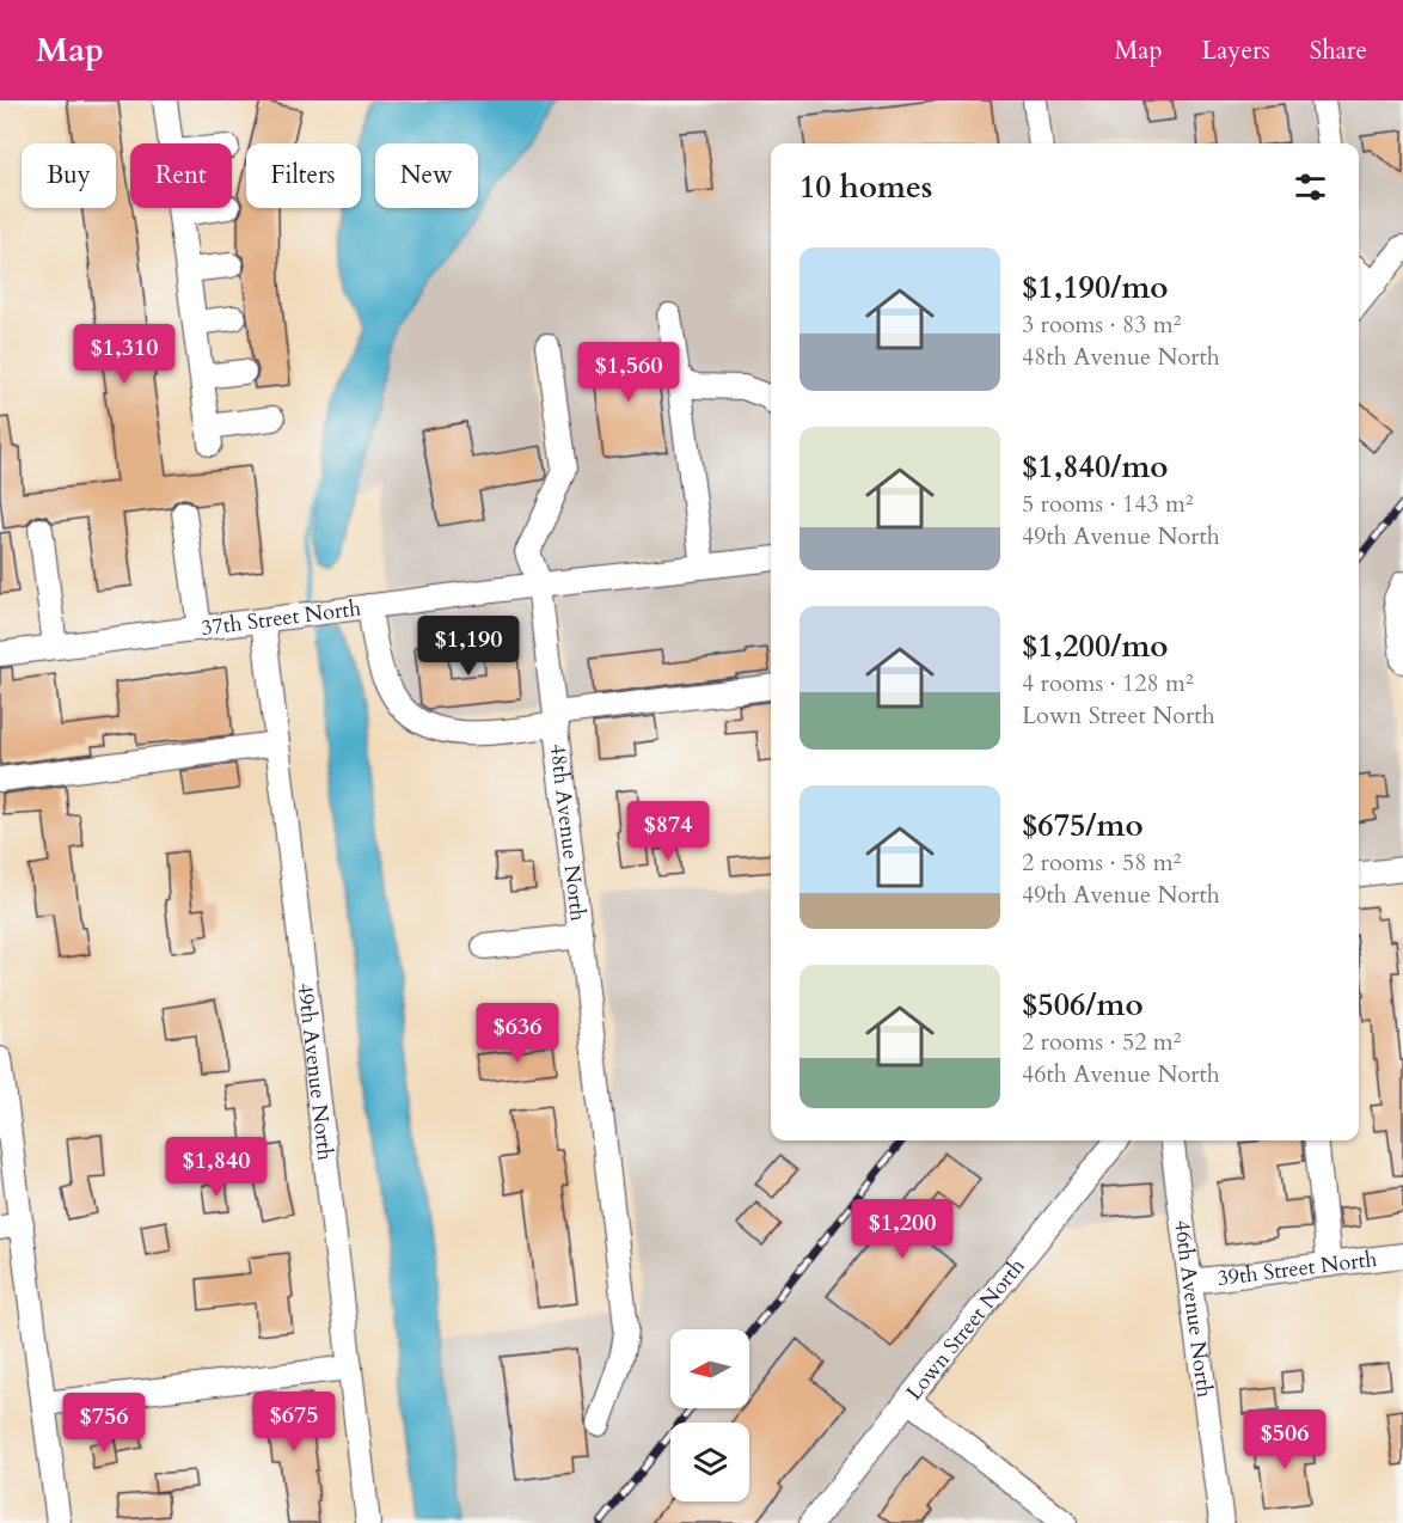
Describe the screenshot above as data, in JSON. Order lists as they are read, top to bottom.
{
  "streets": {
    "street": [
      "37th Street North",
      "48th Avenue North",
      "49th Avenue North",
      "39th Street North",
      "46th Avenue North",
      "Lown Street North"
    ]
  },
  "crossings": [
    ["37th Street North", "48th Avenue North"],
    ["37th Street North", "49th Avenue North"],
    ["39th Street North", "46th Avenue North"]
  ],
  "north": "left",
  "page": {
    "header": "Map",
    "nav": ["Map", "Layers", "Share"],
    "chip": [
      "Buy",
      "Rent",
      "Filters",
      "New"
    ],
    "heading": "10 homes",
    "list": [
      {
        "name": "$1,190/mo",
        "note": "3 rooms · 83 m² · 48th Avenue North"
      },
      {
        "name": "$1,840/mo",
        "note": "5 rooms · 143 m² · 49th Avenue North"
      },
      {
        "name": "$1,200/mo",
        "note": "4 rooms · 128 m² · Lown Street North"
      },
      {
        "name": "$675/mo",
        "note": "2 rooms · 58 m² · 49th Avenue North"
      },
      {
        "name": "$506/mo",
        "note": "2 rooms · 52 m² · 46th Avenue North"
      }
    ],
    "price": [
      "$1,310",
      "$1,560",
      "$1,190",
      "$874",
      "$636",
      "$1,840",
      "$1,200",
      "$675",
      "$756",
      "$506"
    ]
  }
}
